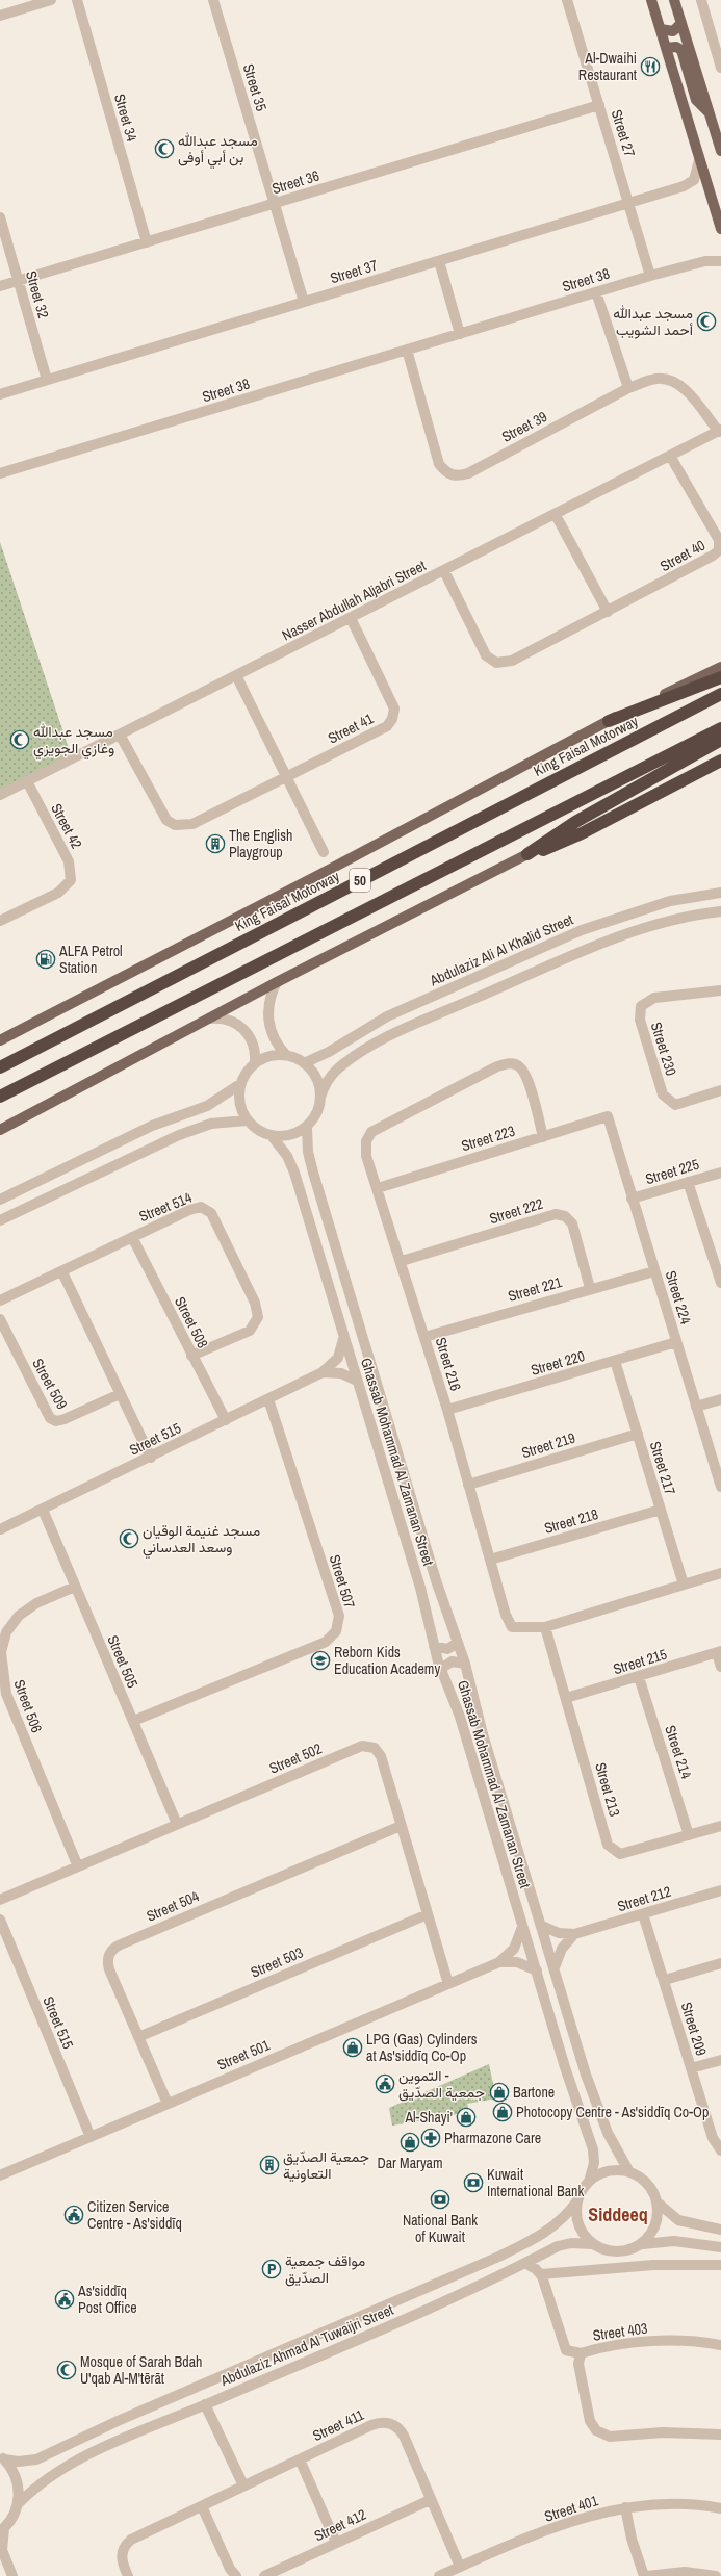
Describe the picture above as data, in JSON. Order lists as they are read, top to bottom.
{
  "streets": {
    "highway": ["King Faisal Motorway", "50"],
    "street": [
      "Street 35",
      "Street 34",
      "Street 27",
      "Street 36",
      "Street 37",
      "Street 38",
      "Street 32",
      "Street 39",
      "Street 40",
      "Nasser Abdullah Aljabri Street",
      "Street 41",
      "Street 42",
      "Abdulaziz Ali Al Khalid Street",
      "Street 230",
      "Street 223",
      "Street 225",
      "Street 514",
      "Street 222",
      "Street 221",
      "Street 224",
      "Street 508",
      "Street 220",
      "Street 216",
      "Street 509",
      "Street 515",
      "Street 219",
      "Ghassab Mohammad Al Zamanan Street",
      "Street 217",
      "Street 218",
      "Street 507",
      "Street 505",
      "Street 215",
      "Street 506",
      "Street 214",
      "Street 502",
      "Street 213",
      "Street 212",
      "Street 504",
      "Street 503",
      "Street 209",
      "Street 501",
      "Street 403",
      "Abdulaziz Ahmad Al Tuwaijri Street",
      "Street 411",
      "Street 401",
      "Street 412"
    ]
  },
  "crossings": [
    ["Street 35", "Street 36"],
    ["Street 35", "Street 37"],
    ["Street 34", "Street 36"],
    ["Street 27", "Street 36"],
    ["Street 27", "Street 37"],
    ["Street 27", "Street 38"],
    ["Street 36", "Street 32"],
    ["Street 37", "Street 32"],
    ["Street 38", "Street 39"],
    ["Street 39", "Nasser Abdullah Aljabri Street"],
    ["Street 40", "Nasser Abdullah Aljabri Street"],
    ["Nasser Abdullah Aljabri Street", "Street 41"],
    ["Nasser Abdullah Aljabri Street", "Street 42"],
    ["Abdulaziz Ali Al Khalid Street", "Ghassab Mohammad Al Zamanan Street"],
    ["Street 223", "Street 224"],
    ["Street 223", "Street 216"],
    ["Street 225", "Street 224"],
    ["Street 514", "Street 508"],
    ["Street 222", "Street 221"],
    ["Street 222", "Street 216"],
    ["Street 221", "Street 224"],
    ["Street 221", "Street 216"],
    ["Street 224", "Street 220"],
    ["Street 508", "Street 515"],
    ["Street 220", "Street 216"],
    ["Street 220", "Street 217"],
    ["Street 216", "Street 219"],
    ["Street 216", "Street 217"],
    ["Street 216", "Street 218"],
    ["Street 216", "Street 213"],
    ["Street 515", "Ghassab Mohammad Al Zamanan Street"],
    ["Street 515", "Street 507"],
    ["Street 515", "Street 505"],
    ["Street 515", "Street 501"],
    ["Street 219", "Street 217"],
    ["Ghassab Mohammad Al Zamanan Street", "Street 212"],
    ["Ghassab Mohammad Al Zamanan Street", "Street 501"],
    ["Ghassab Mohammad Al Zamanan Street", "Abdulaziz Ahmad Al Tuwaijri Street"],
    ["Street 217", "Street 218"],
    ["Street 507", "Street 505"],
    ["Street 505", "Street 506"],
    ["Street 505", "Street 502"],
    ["Street 215", "Street 214"],
    ["Street 215", "Street 213"],
    ["Street 506", "Street 502"],
    ["Street 214", "Street 213"],
    ["Street 502", "Street 504"],
    ["Street 502", "Street 503"],
    ["Street 502", "Street 501"],
    ["Street 212", "Street 209"],
    ["Street 504", "Street 503"],
    ["Street 504", "Street 501"],
    ["Street 411", "Street 401"],
    ["Street 411", "Street 412"]
  ],
  "districts": ["Siddeeq"],
  "places": {
    "restaurant": ["Al-Dwaihi Restaurant"],
    "mosque": [
      "مسجد عبدالله بن أبي أوفى",
      "مسجد عبدالله أحمد الشويب",
      "مسجد عبدالله وغازي الجويزي",
      "مسجد غنيمة الوقيان وسعد العدساني",
      "Mosque of Sarah Bdah U'qab Al-M'tērāt"
    ],
    "building": ["The English Playgroup", "جمعية الصدّيق التعاونية"],
    "fuel station": ["ALFA Petrol Station"],
    "school or university": ["Reborn Kids Education Academy"],
    "shop": [
      "LPG (Gas) Cylinders at As'siddīq Co-Op",
      "Bartone",
      "Photocopy Centre - As'siddīq Co-Op",
      "Al-Shayi'",
      "Dar Maryam"
    ],
    "public building": ["التموين - جمعية الصدّيق", "Citizen Service Centre - As'siddīq", "As'siddīq Post Office"],
    "pharmacy": ["Pharmazone Care"],
    "bank": ["Kuwait International Bank", "National Bank of Kuwait"],
    "parking": ["مواقف جمعية الصدّيق"]
  }
}
